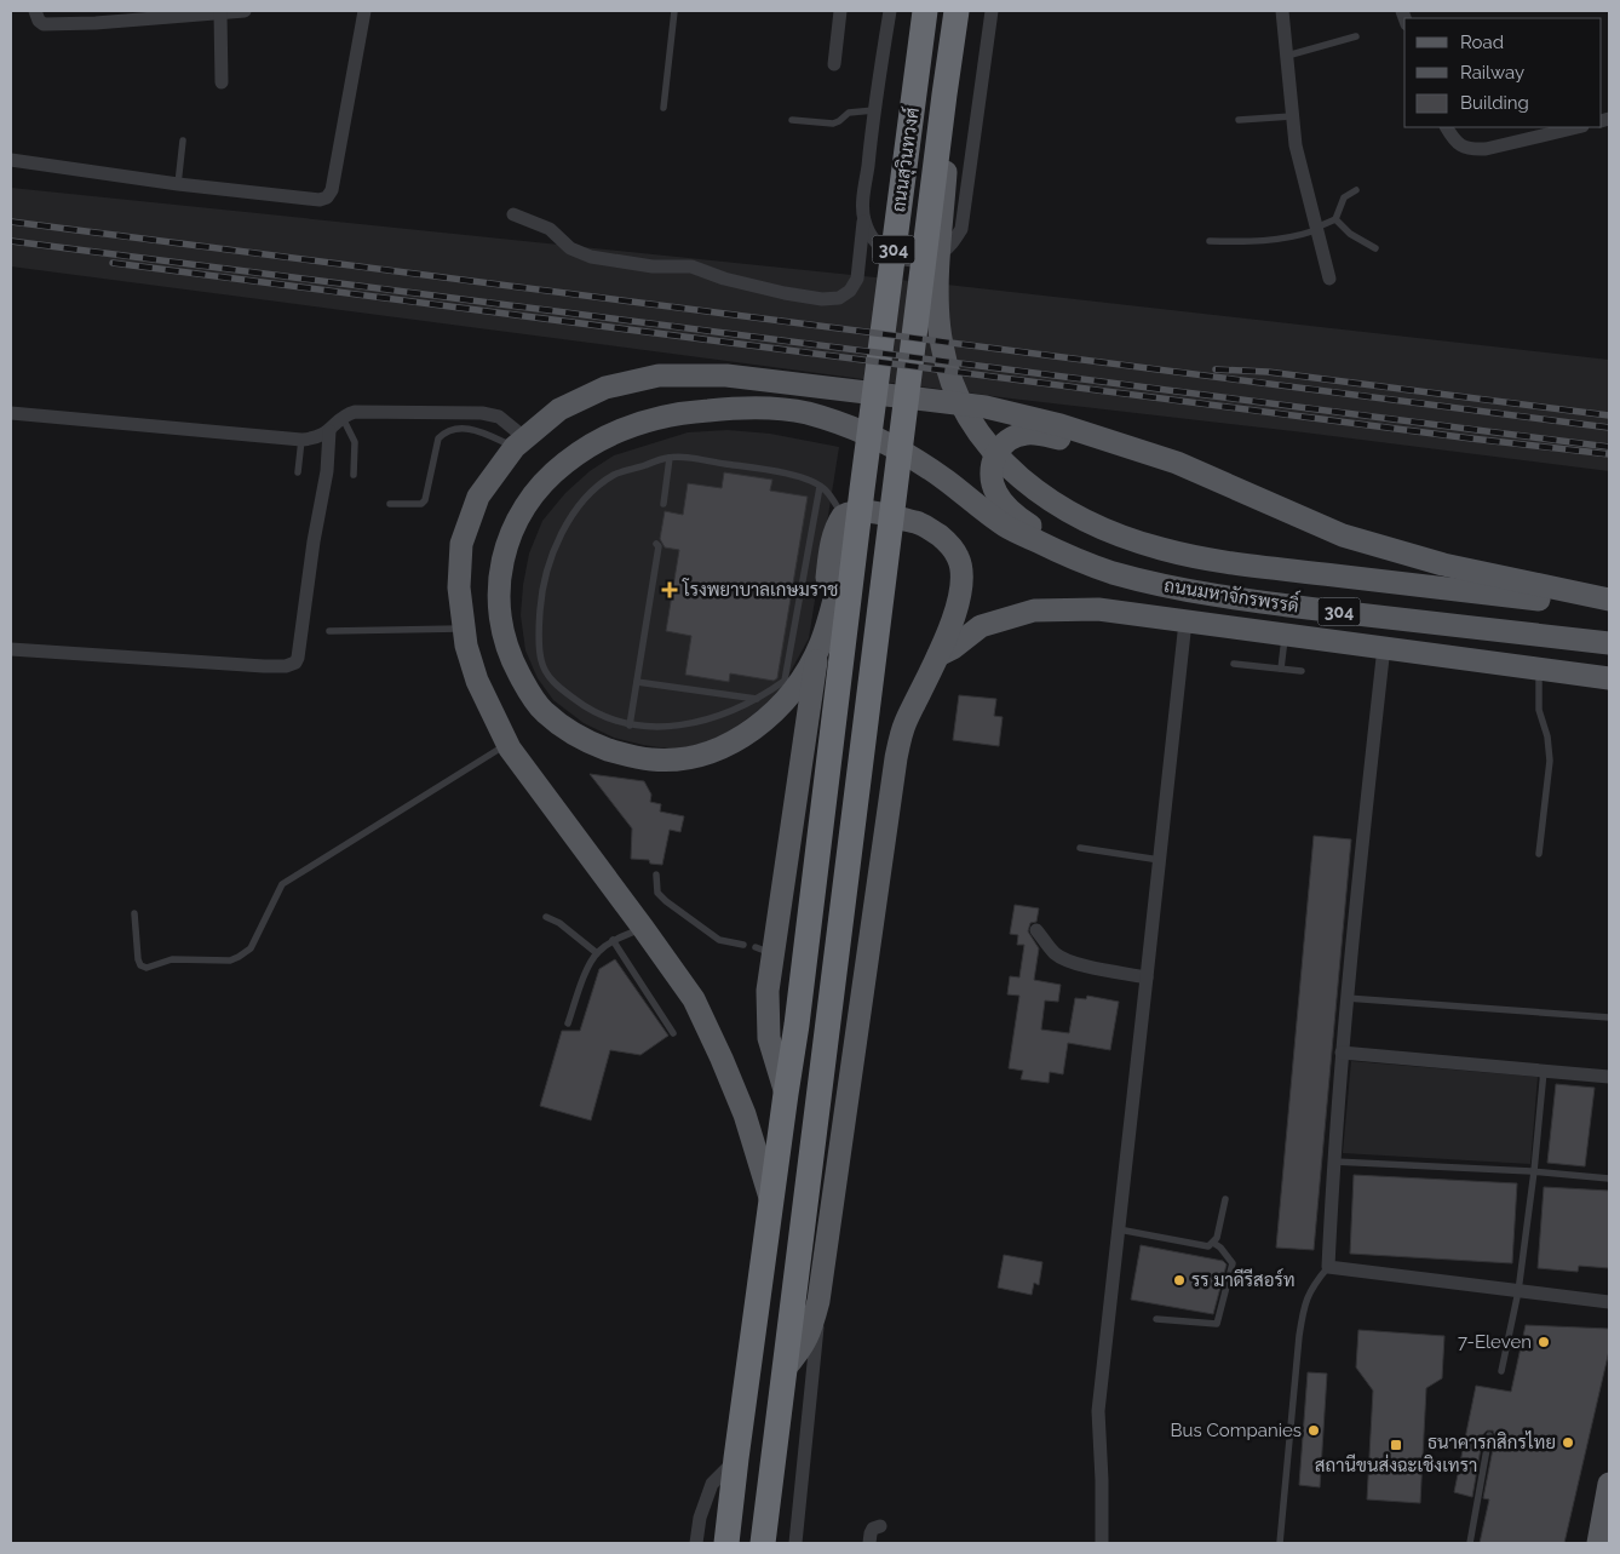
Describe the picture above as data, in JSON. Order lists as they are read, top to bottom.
{
  "streets": {
    "highway": ["ถนนสุวินทวงศ์", "304"],
    "main road": ["ถนนมหาจักรพรรดิ์"]
  },
  "places": {
    "health": ["โรงพยาบาลเกษมราช"],
    "other": [
      "รร มาดีรีสอร์ท",
      "7-Eleven",
      "Bus Companies",
      "ธนาคารกสิกรไทย"
    ],
    "transit": ["สถานีขนส่งฉะเชิงเทรา"]
  },
  "legend": ["Road", "Railway", "Building"]
}
